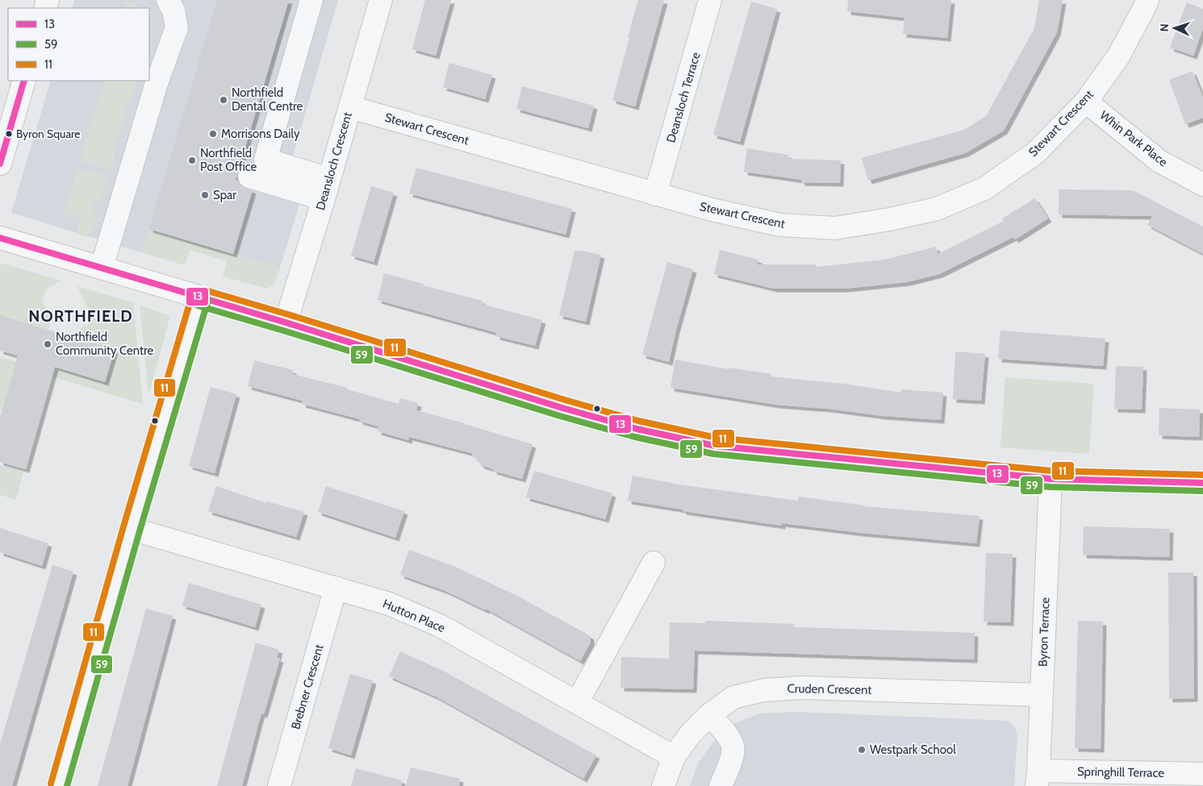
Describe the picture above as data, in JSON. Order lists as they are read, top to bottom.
{
  "streets": {
    "street": [
      "Deansloch Terrace",
      "Stewart Crescent",
      "Whin Park Place",
      "Deansloch Crescent",
      "Hutton Place",
      "Byron Terrace",
      "Brebner Crescent",
      "Cruden Crescent",
      "Springhill Terrace"
    ]
  },
  "crossings": [
    ["Deansloch Terrace", "Stewart Crescent"],
    ["Stewart Crescent", "Whin Park Place"],
    ["Stewart Crescent", "Deansloch Crescent"],
    ["Hutton Place", "Brebner Crescent"],
    ["Hutton Place", "Cruden Crescent"],
    ["Byron Terrace", "Cruden Crescent"],
    ["Byron Terrace", "Springhill Terrace"]
  ],
  "districts": ["NORTHFIELD"],
  "places": [
    "Northfield Dental Centre",
    "Byron Square",
    "Morrisons Daily",
    "Northfield Post Office",
    "Spar",
    "Northfield Community Centre",
    "Westpark School"
  ],
  "lines": ["transit line 13", "transit line 11", "transit line 59"],
  "legend": ["13", "59", "11"],
  "north": "left"
}
